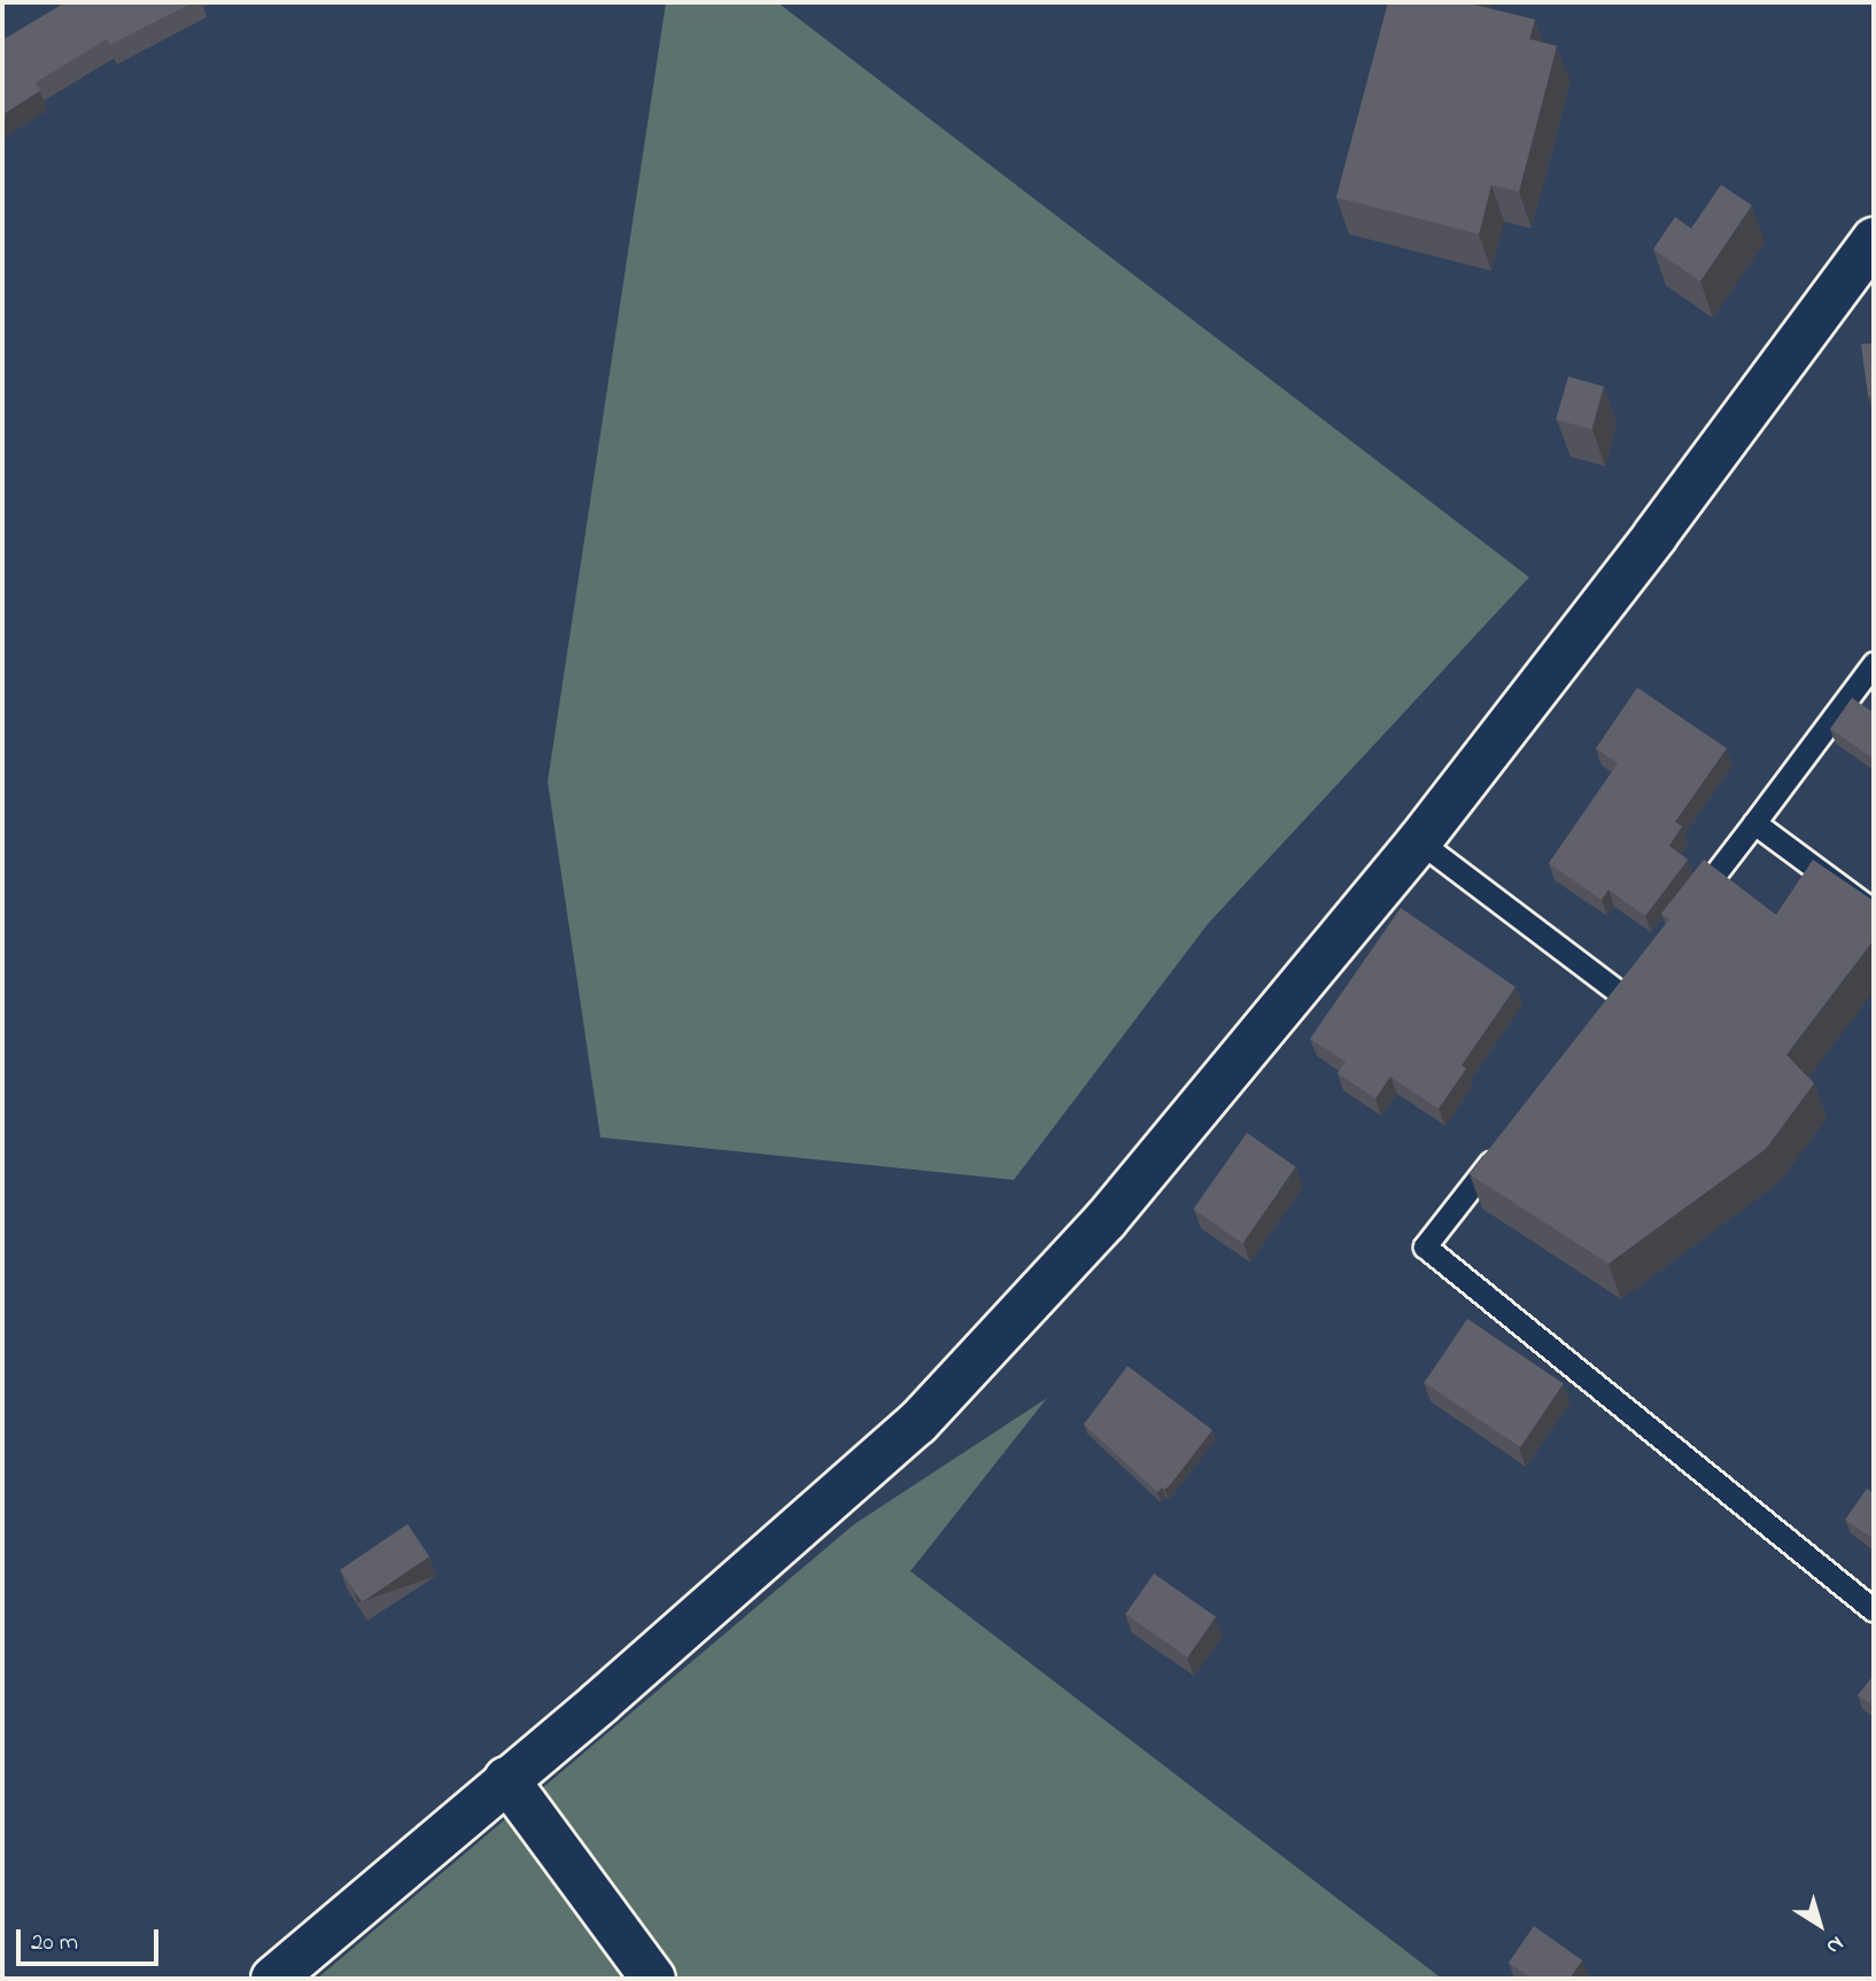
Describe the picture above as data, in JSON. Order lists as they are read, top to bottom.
{
  "scale_bar": "20 m",
  "north": "bottom right"
}
